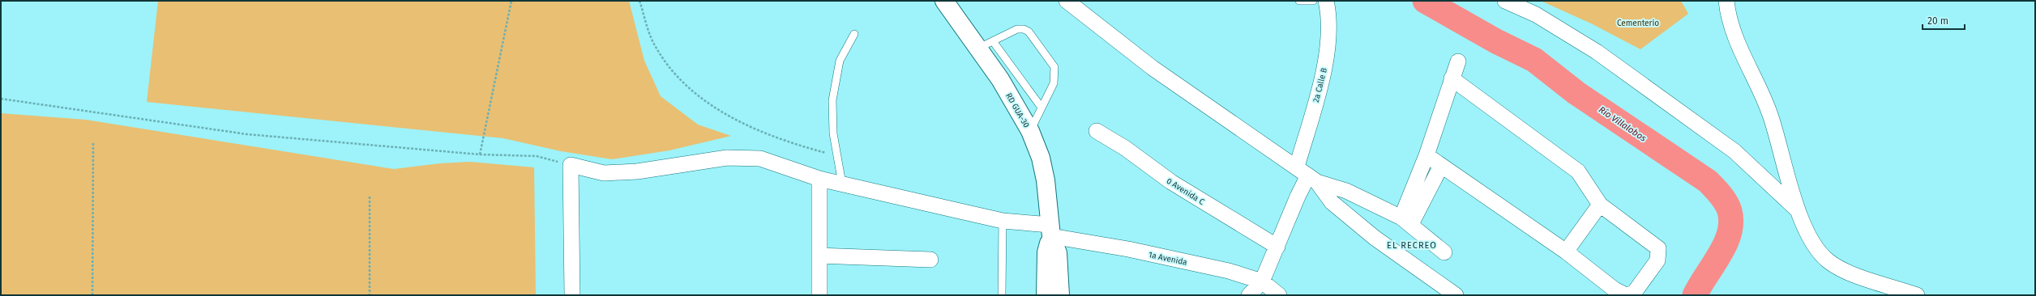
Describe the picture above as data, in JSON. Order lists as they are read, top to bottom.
{
  "streets": {
    "main road": ["RD GUA-30"],
    "street": ["2a Calle B", "0 Avenida C", "1a Avenida"]
  },
  "crossings": [
    ["2a Calle B", "0 Avenida C"],
    ["2a Calle B", "1a Avenida"],
    ["RD GUA-30", "1a Avenida"]
  ],
  "districts": ["EL RECREO"],
  "water": ["Río Villalobos"],
  "parks": ["Cementerio"],
  "scale_bar": "20 m"
}
